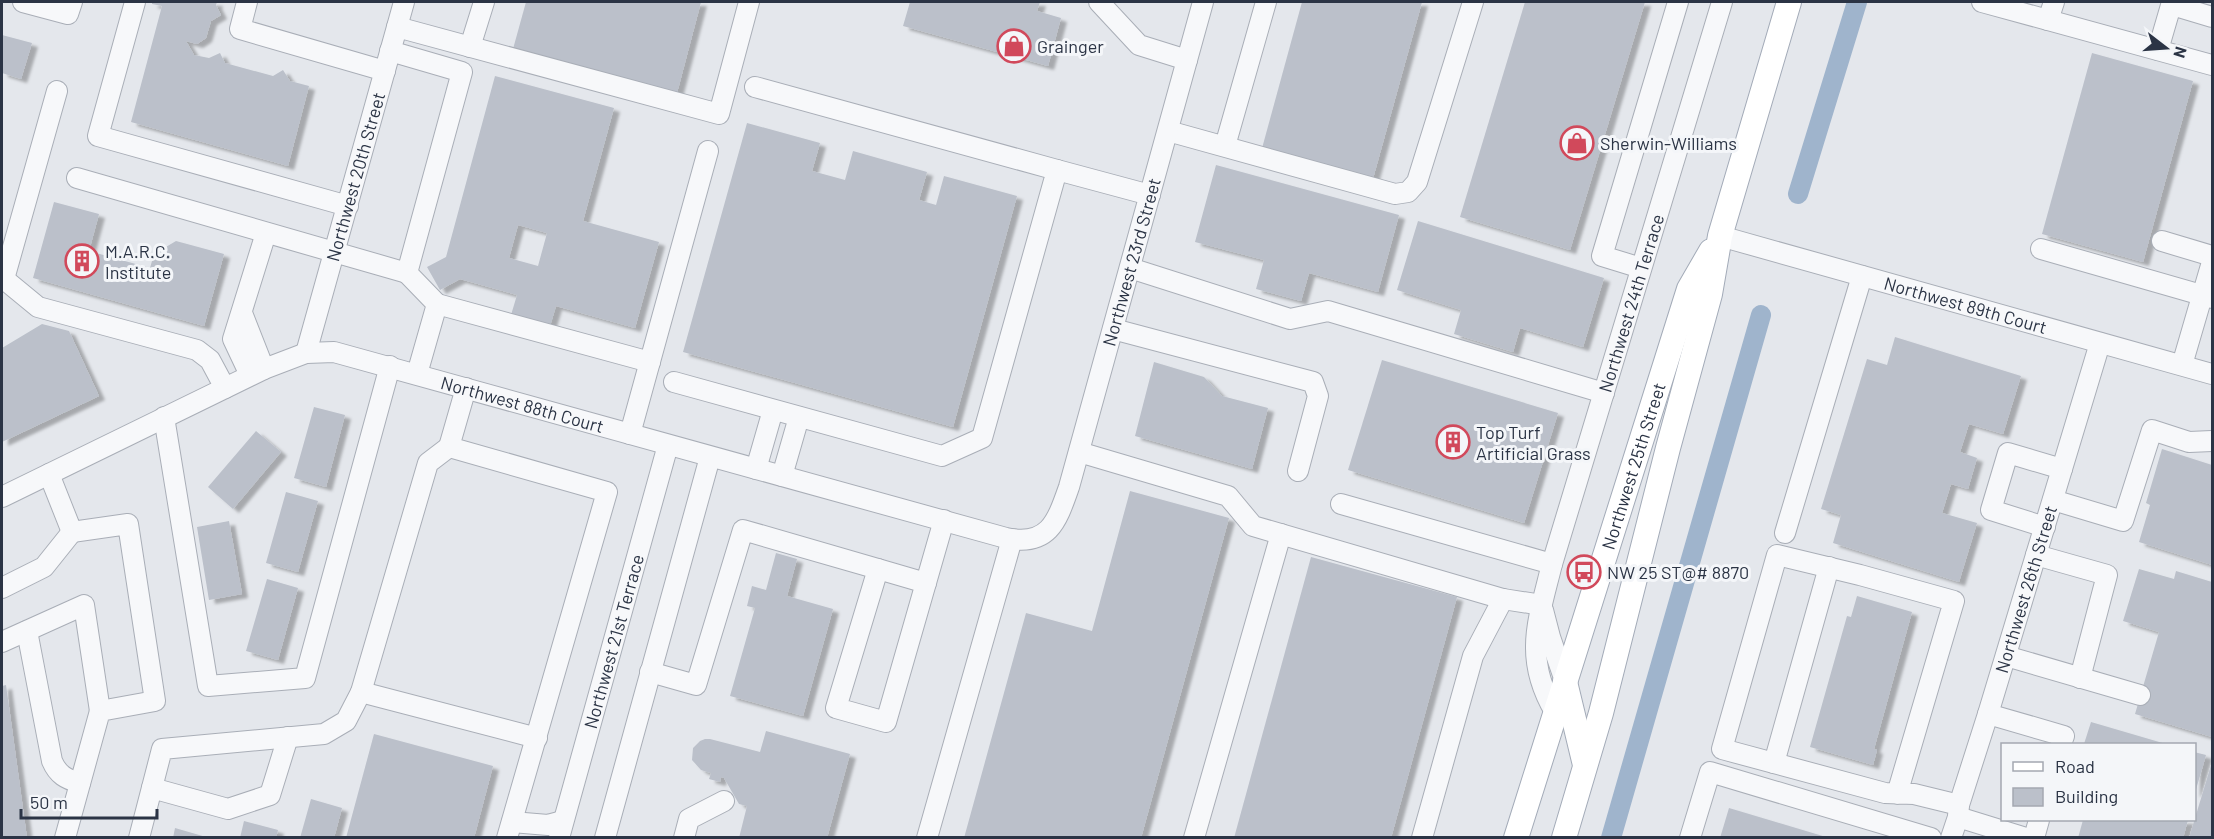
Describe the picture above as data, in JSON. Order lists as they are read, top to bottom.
{
  "streets": {
    "main road": ["Northwest 25th Street"],
    "street": [
      "Northwest 20th Street",
      "Northwest 23rd Street",
      "Northwest 24th Terrace",
      "Northwest 89th Court",
      "Northwest 88th Court",
      "Northwest 26th Street",
      "Northwest 21st Terrace"
    ]
  },
  "crossings": [
    ["Northwest 20th Street", "Northwest 88th Court"],
    ["Northwest 23rd Street", "Northwest 88th Court"],
    ["Northwest 24th Terrace", "Northwest 25th Street"],
    ["Northwest 89th Court", "Northwest 25th Street"],
    ["Northwest 89th Court", "Northwest 26th Street"],
    ["Northwest 88th Court", "Northwest 21st Terrace"]
  ],
  "places": {
    "shop": ["Grainger", "Sherwin-Williams"],
    "building": ["M.A.R.C. Institute", "Top Turf Artificial Grass"],
    "bus stop": ["NW 25 ST@# 8870"]
  },
  "legend": ["Road", "Building"],
  "scale_bar": "50 m",
  "north": "right"
}
